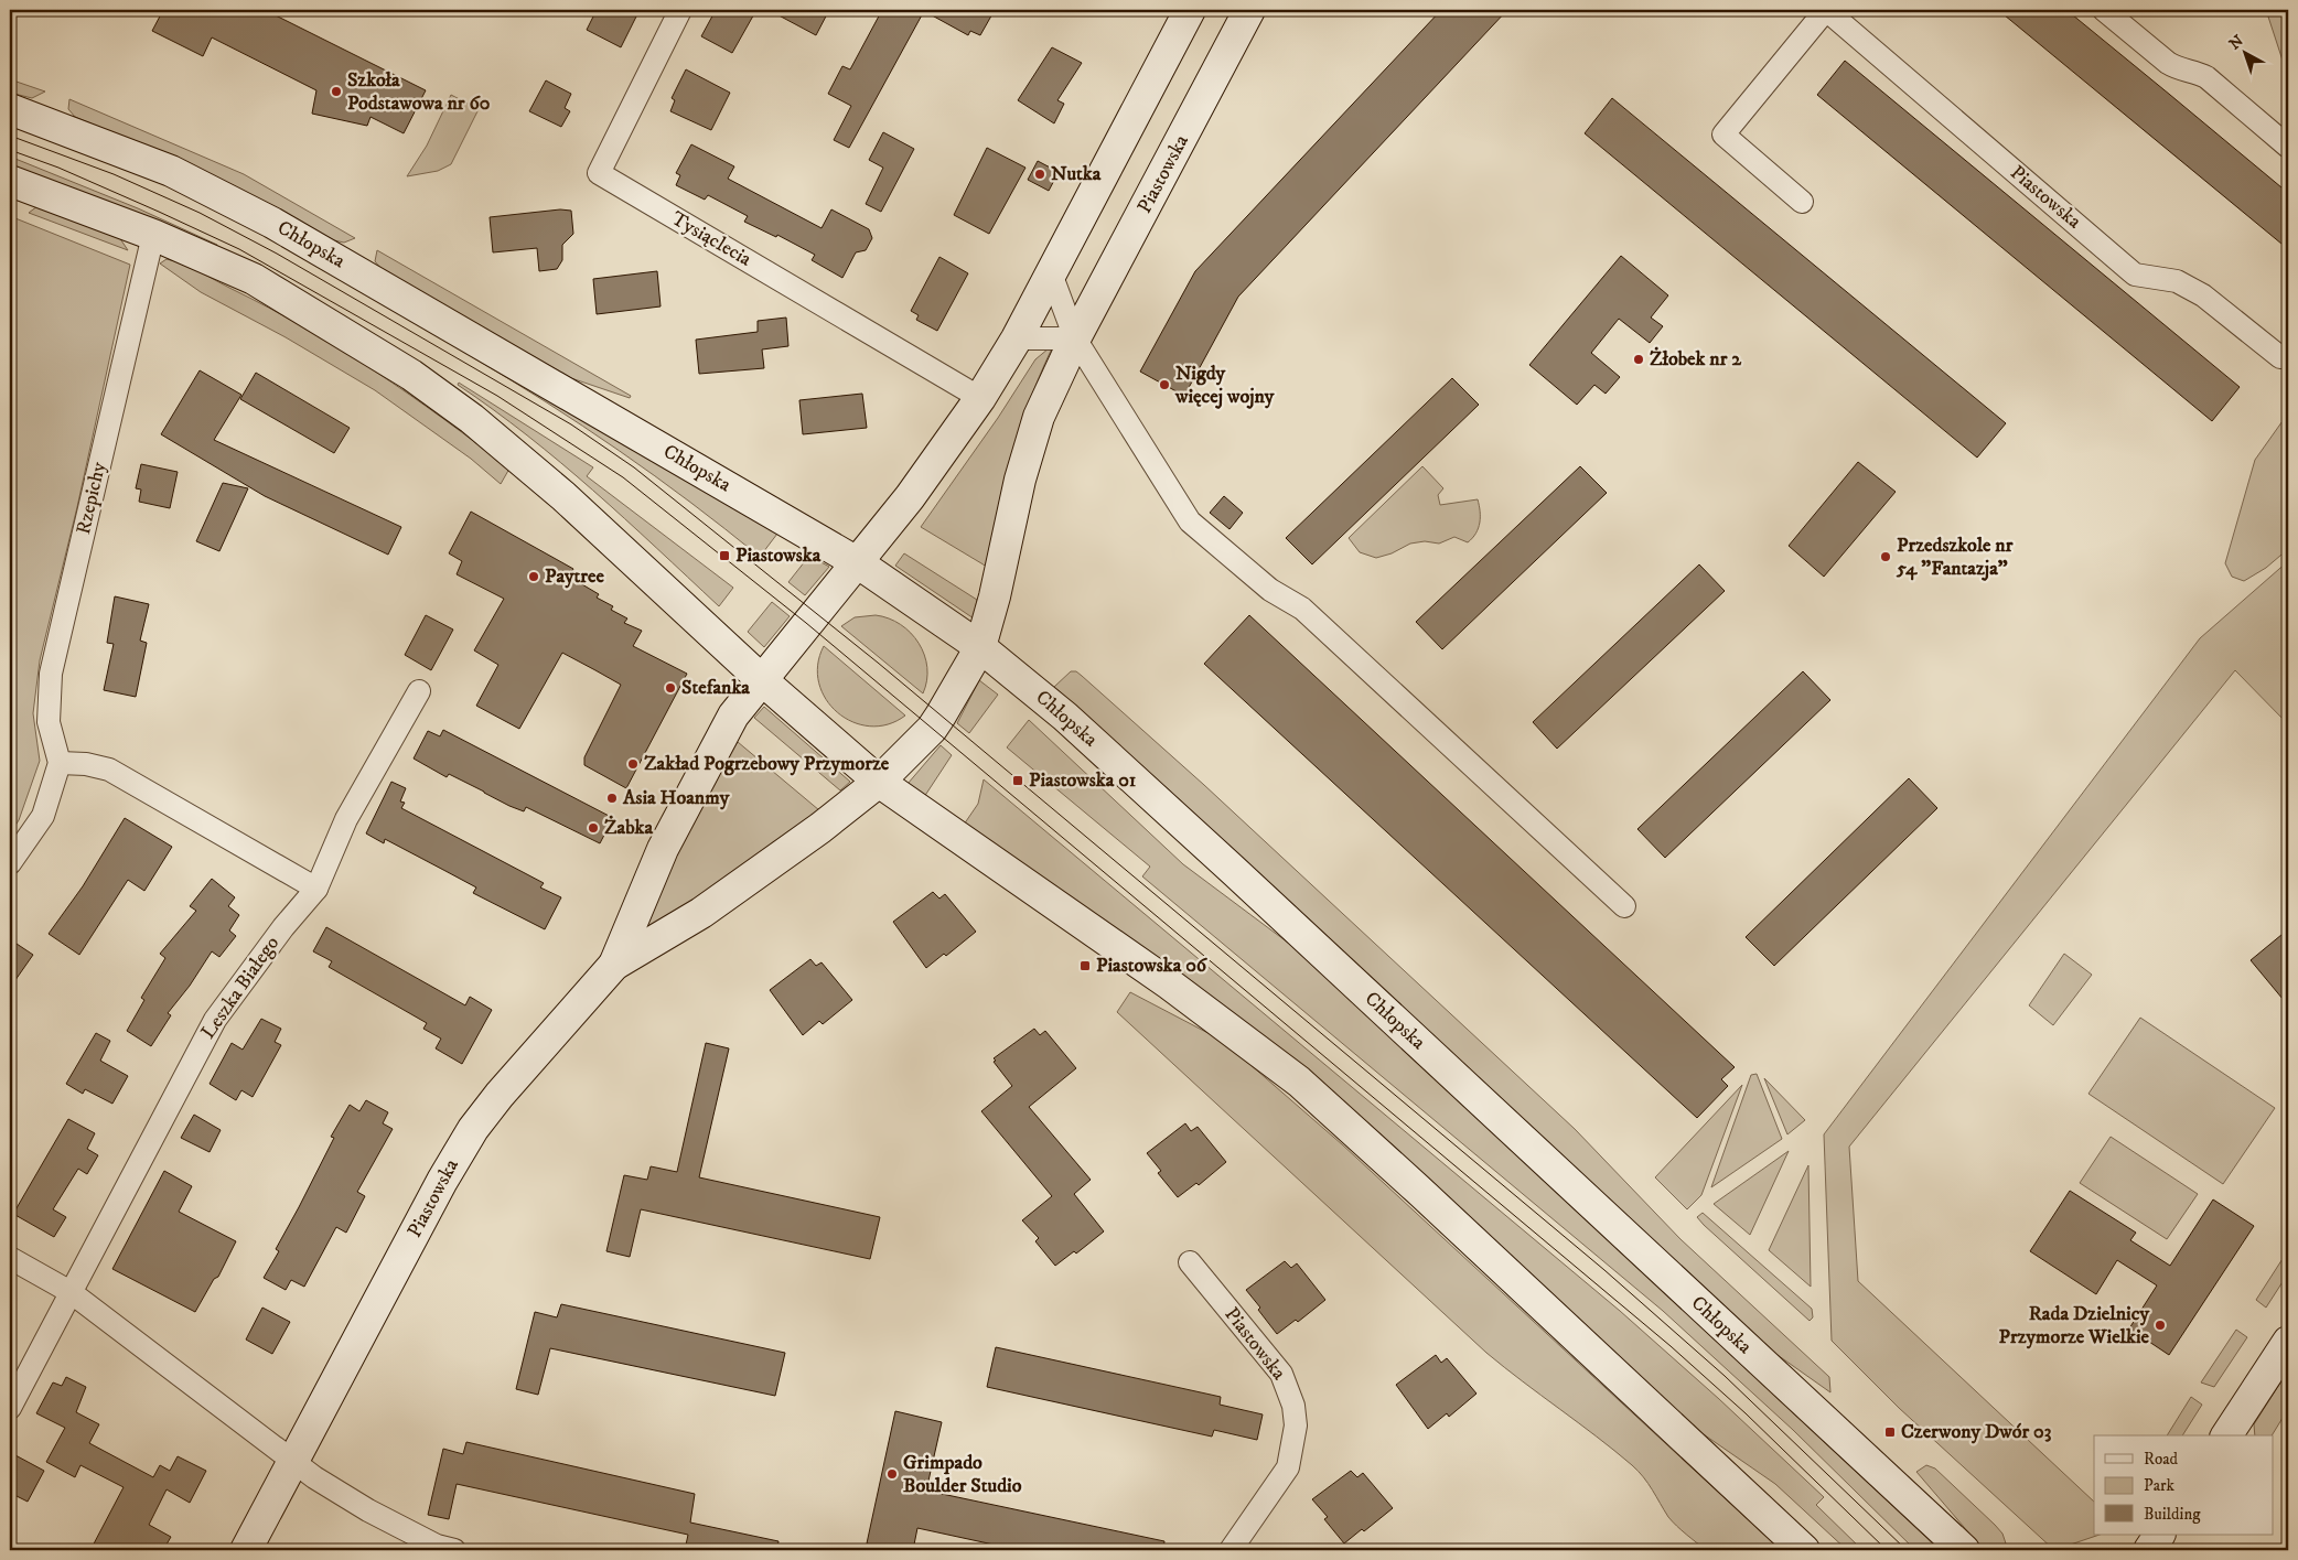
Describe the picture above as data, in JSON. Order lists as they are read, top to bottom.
{
  "streets": {
    "main road": ["Piastowska", "Chłopska"],
    "street": ["Tysiąclecia", "Rzepichy", "Leszka Białego"]
  },
  "crossings": [
    ["Piastowska", "Tysiąclecia"],
    ["Piastowska", "Chłopska"]
  ],
  "places": {
    "other": [
      "Szkoła Podstawowa nr 60",
      "Nutka",
      "Żłobek nr 2",
      "Nigdy więcej wojny",
      "Przedszkole nr 54 \"Fantazja\"",
      "Paytree",
      "Stefanka",
      "Zakład Pogrzebowy Przymorze",
      "Asia Hoanmy",
      "Żabka",
      "Rada Dzielnicy Przymorze Wielkie",
      "Grimpado Boulder Studio"
    ],
    "transit": [
      "Piastowska",
      "Piastowska 01",
      "Piastowska 06",
      "Czerwony Dwór 03"
    ]
  },
  "legend": ["Road", "Park", "Building"],
  "north": "top left"
}
